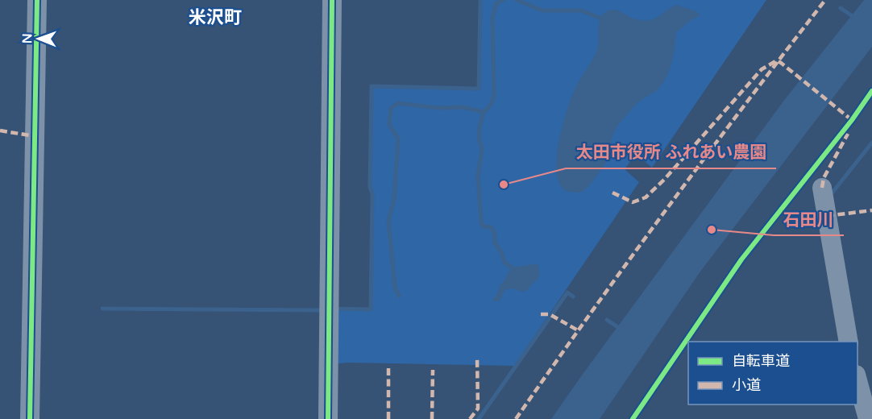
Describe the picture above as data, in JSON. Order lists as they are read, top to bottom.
{
  "districts": ["米沢町"],
  "places": ["太田市役所 ふれあい農園", "石田川"],
  "legend": ["自転車道", "小道"],
  "north": "left"
}
